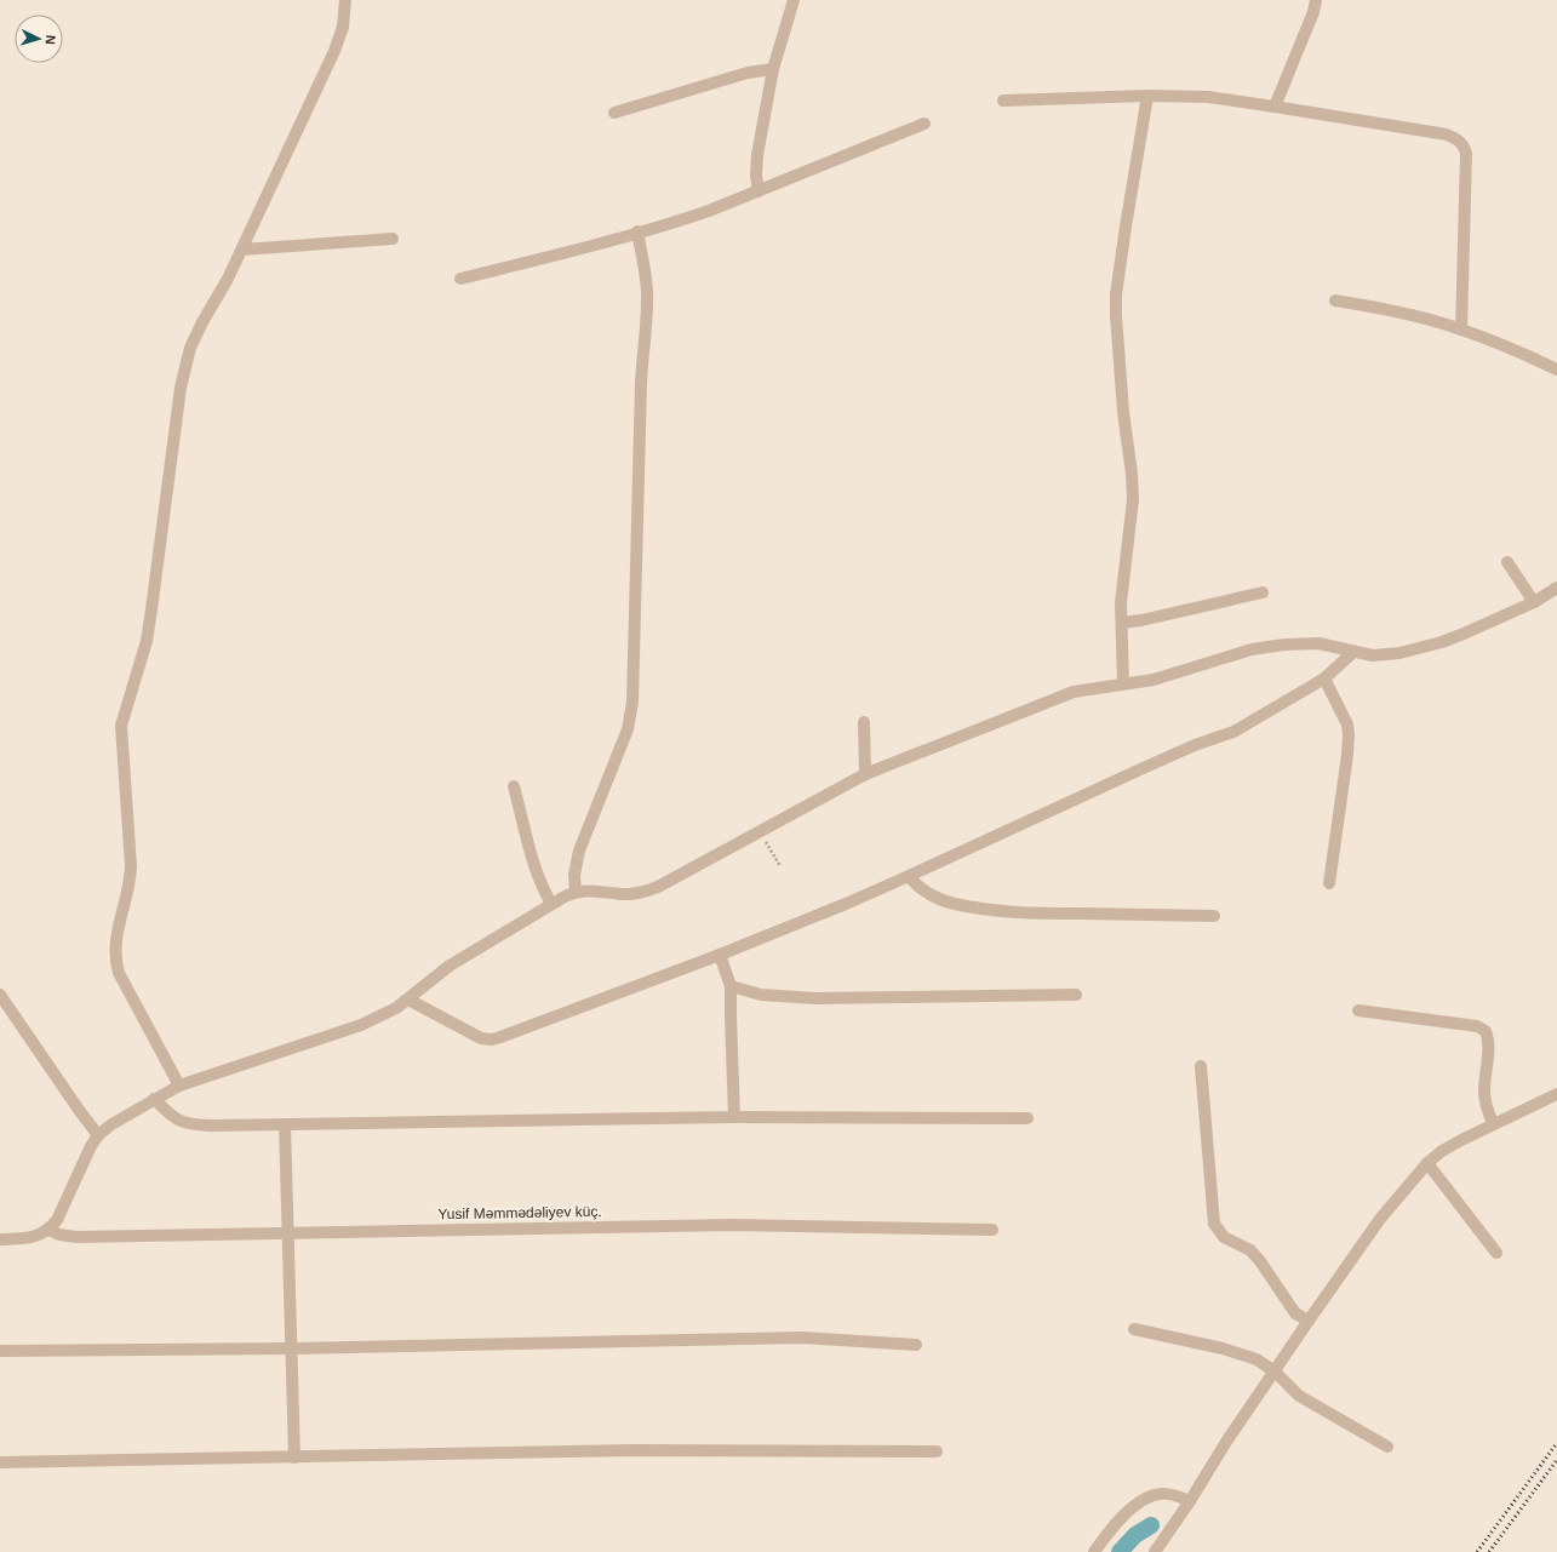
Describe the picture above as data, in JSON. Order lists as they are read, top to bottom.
{
  "streets": {
    "street": ["Yusif Məmmədəliyev küç."]
  },
  "north": "right"
}
